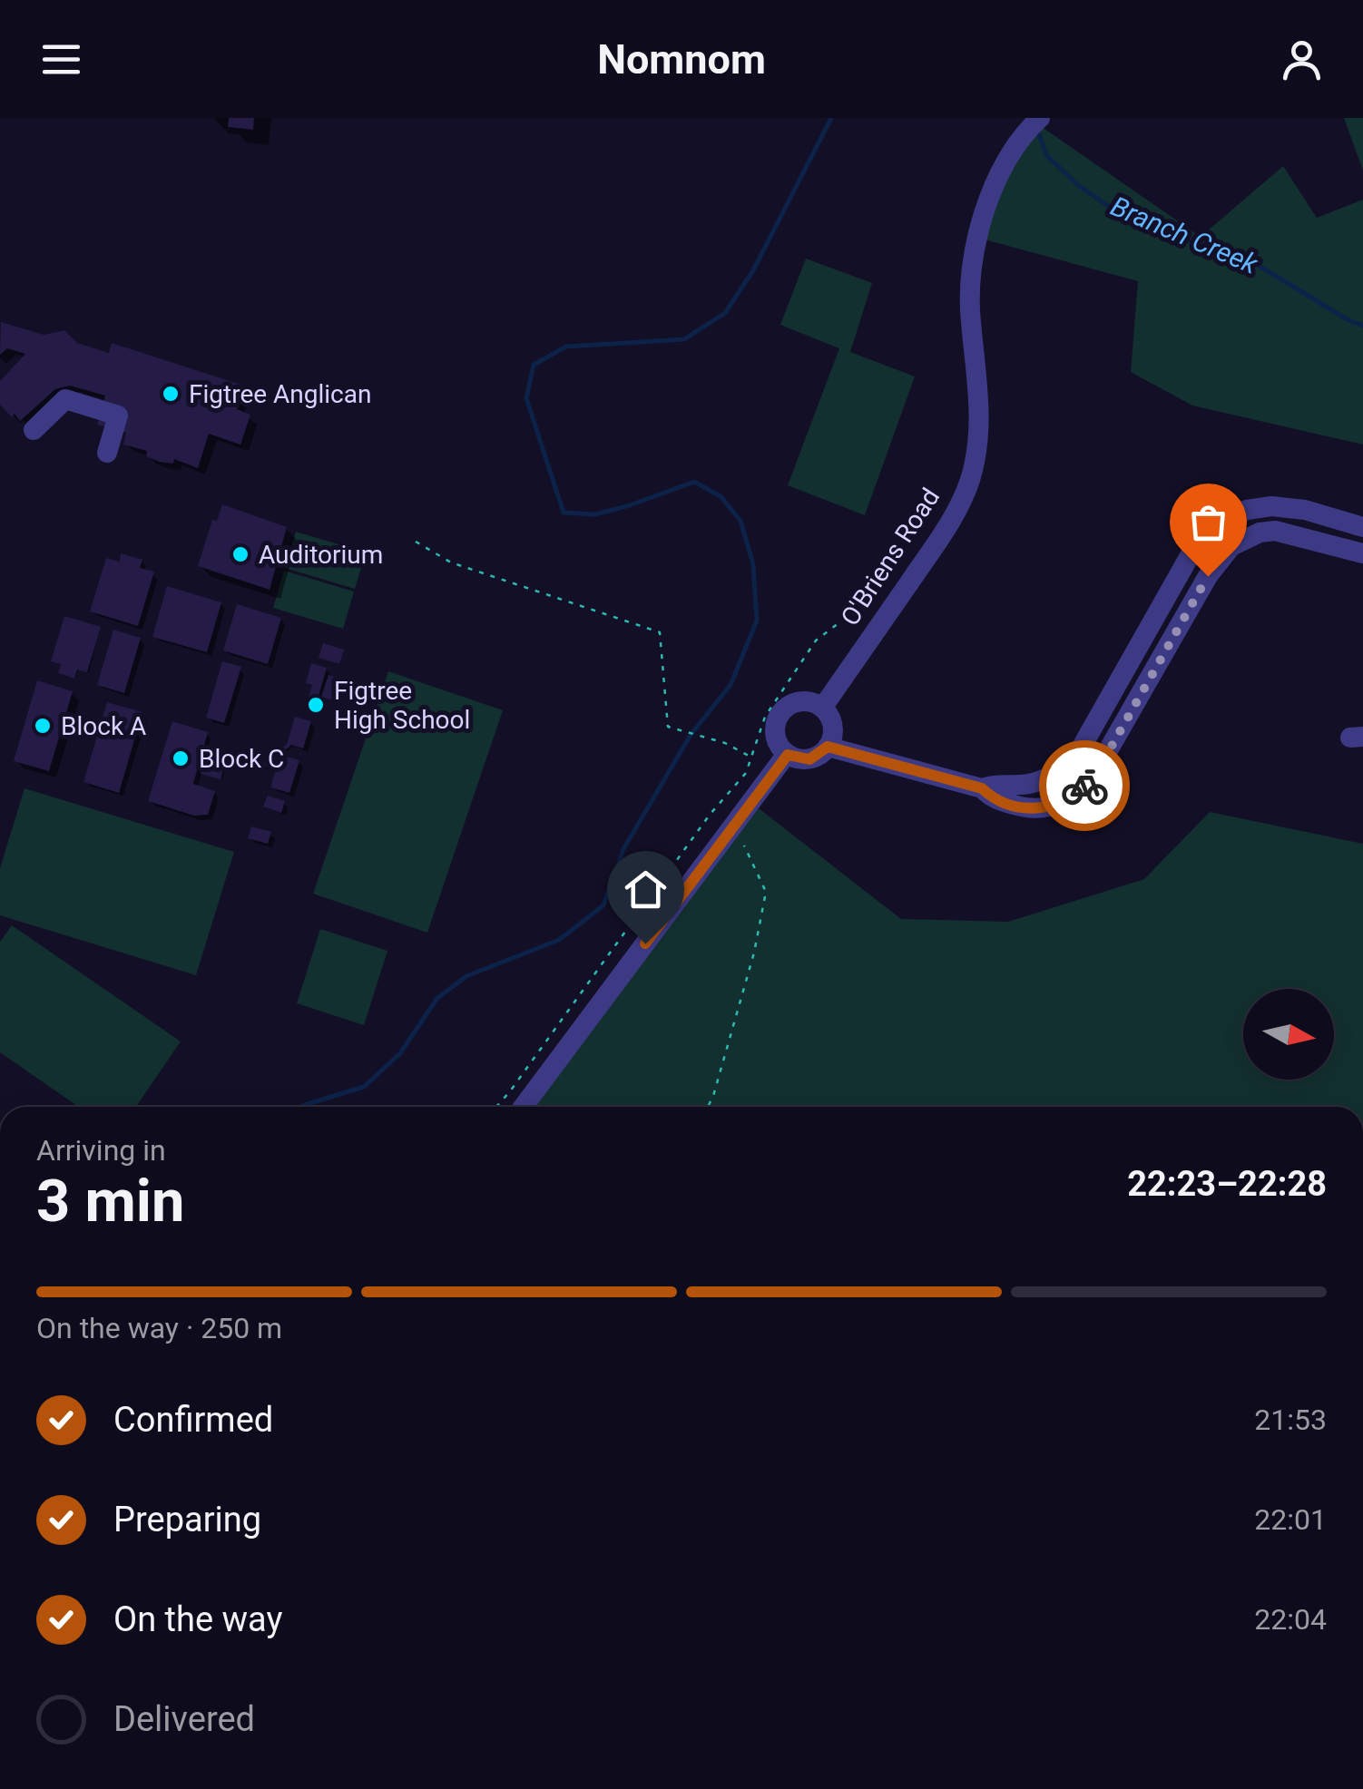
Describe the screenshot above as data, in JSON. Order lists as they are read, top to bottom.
{
  "streets": {
    "street": ["O'Briens Road"]
  },
  "water": ["Branch Creek"],
  "places": [
    "Figtree Anglican",
    "Auditorium",
    "Figtree High School",
    "Block A",
    "Block C"
  ],
  "north": "right",
  "page": {
    "header": "Nomnom",
    "heading": ["3 min", "Arriving in", "22:23–22:28"],
    "bar": "On the way · 250 m",
    "list": [
      ["Confirmed", "21:53"],
      ["Preparing", "22:01"],
      ["On the way", "22:04"],
      "Delivered"
    ]
  }
}
